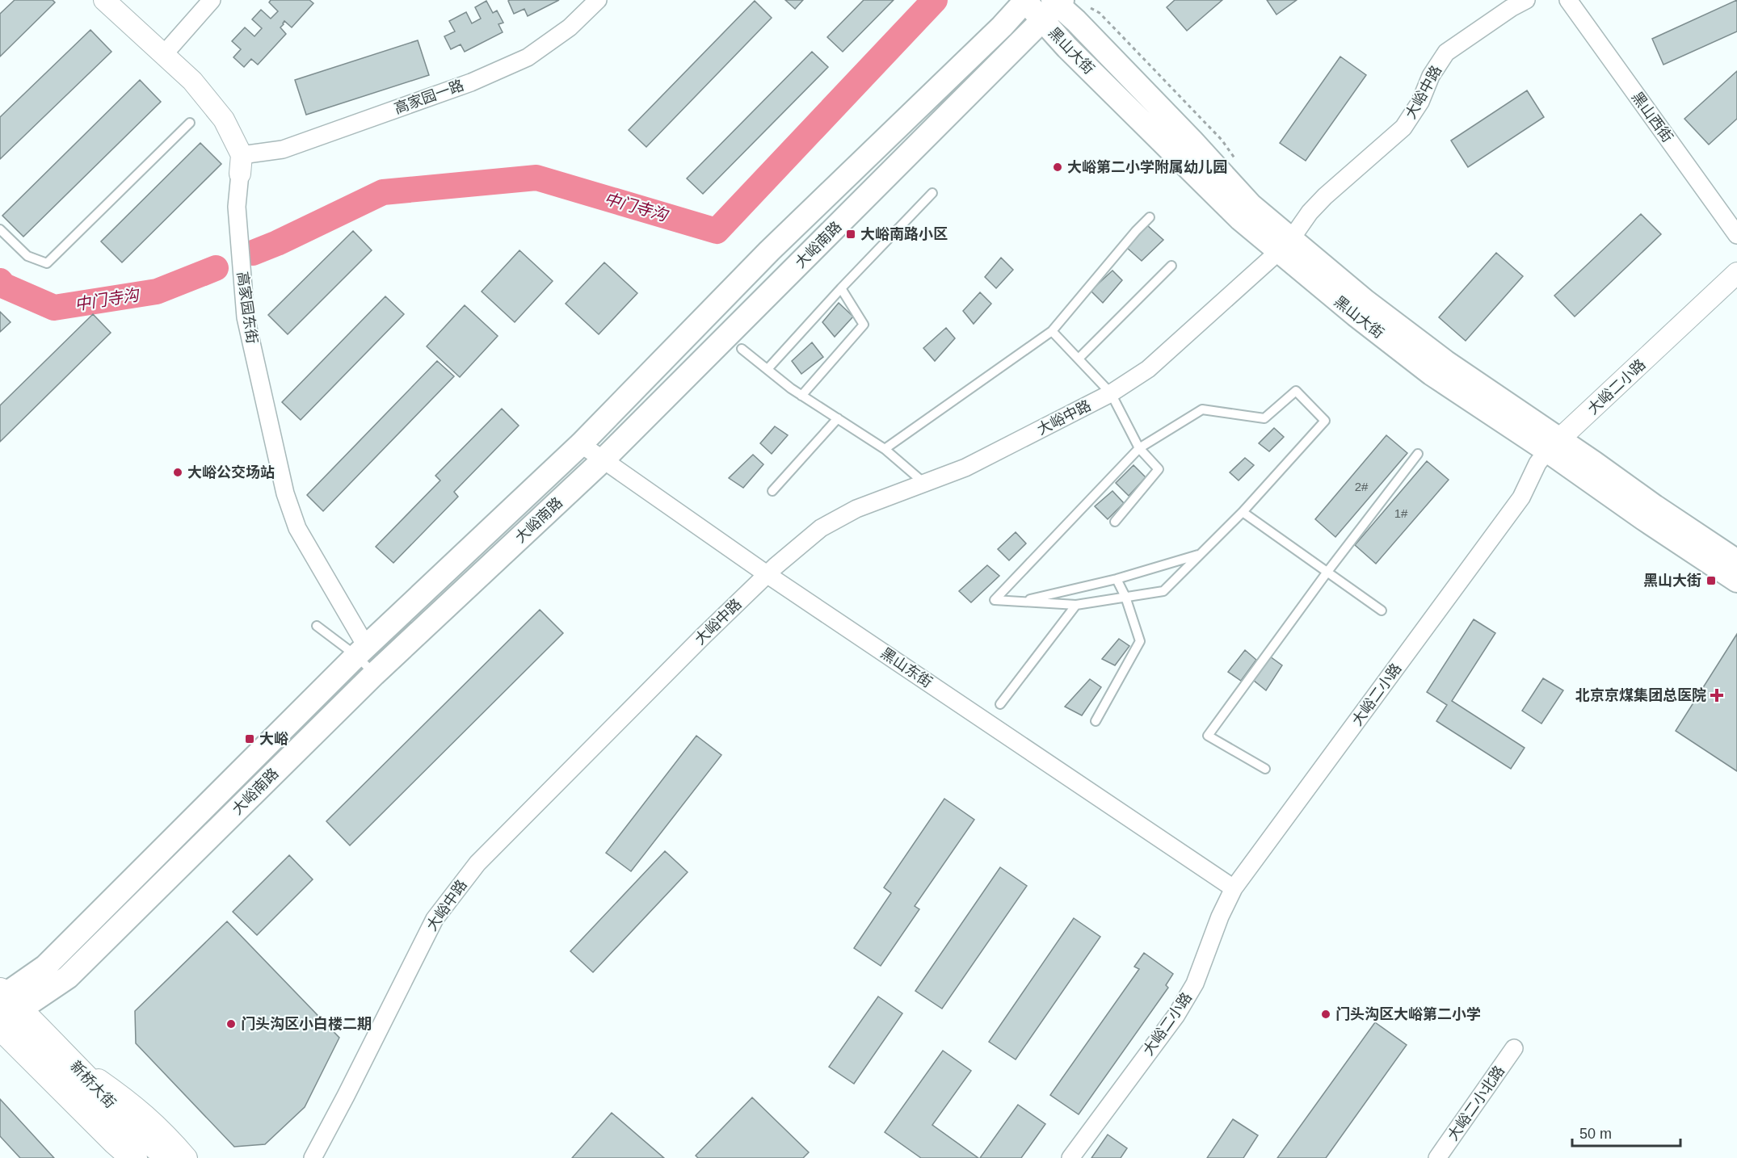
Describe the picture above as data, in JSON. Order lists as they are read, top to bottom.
{
  "streets": {
    "main road": ["黑山大街", "大峪南路", "新桥大街"],
    "street": [
      "大峪中路",
      "高家园一路",
      "黑山西街",
      "高家园东街",
      "大峪二小路",
      "黑山东街",
      "大峪二小北路"
    ]
  },
  "crossings": [
    ["黑山大街", "大峪中路"],
    ["黑山大街", "大峪南路"],
    ["黑山大街", "大峪二小路"],
    ["大峪中路", "黑山东街"],
    ["高家园一路", "高家园东街"],
    ["大峪南路", "高家园东街"],
    ["大峪南路", "黑山东街"],
    ["大峪南路", "新桥大街"],
    ["大峪二小路", "黑山东街"]
  ],
  "water": ["中门寺沟"],
  "places": {
    "other": [
      "大峪第二小学附属幼儿园",
      "大峪公交场站",
      "门头沟区大峪第二小学",
      "门头沟区小白楼二期"
    ],
    "transit": ["大峪南路小区", "黑山大街", "大峪"],
    "health": ["北京京煤集团总医院"]
  },
  "house_numbers": ["2#", "1#"],
  "scale_bar": "50 m"
}
